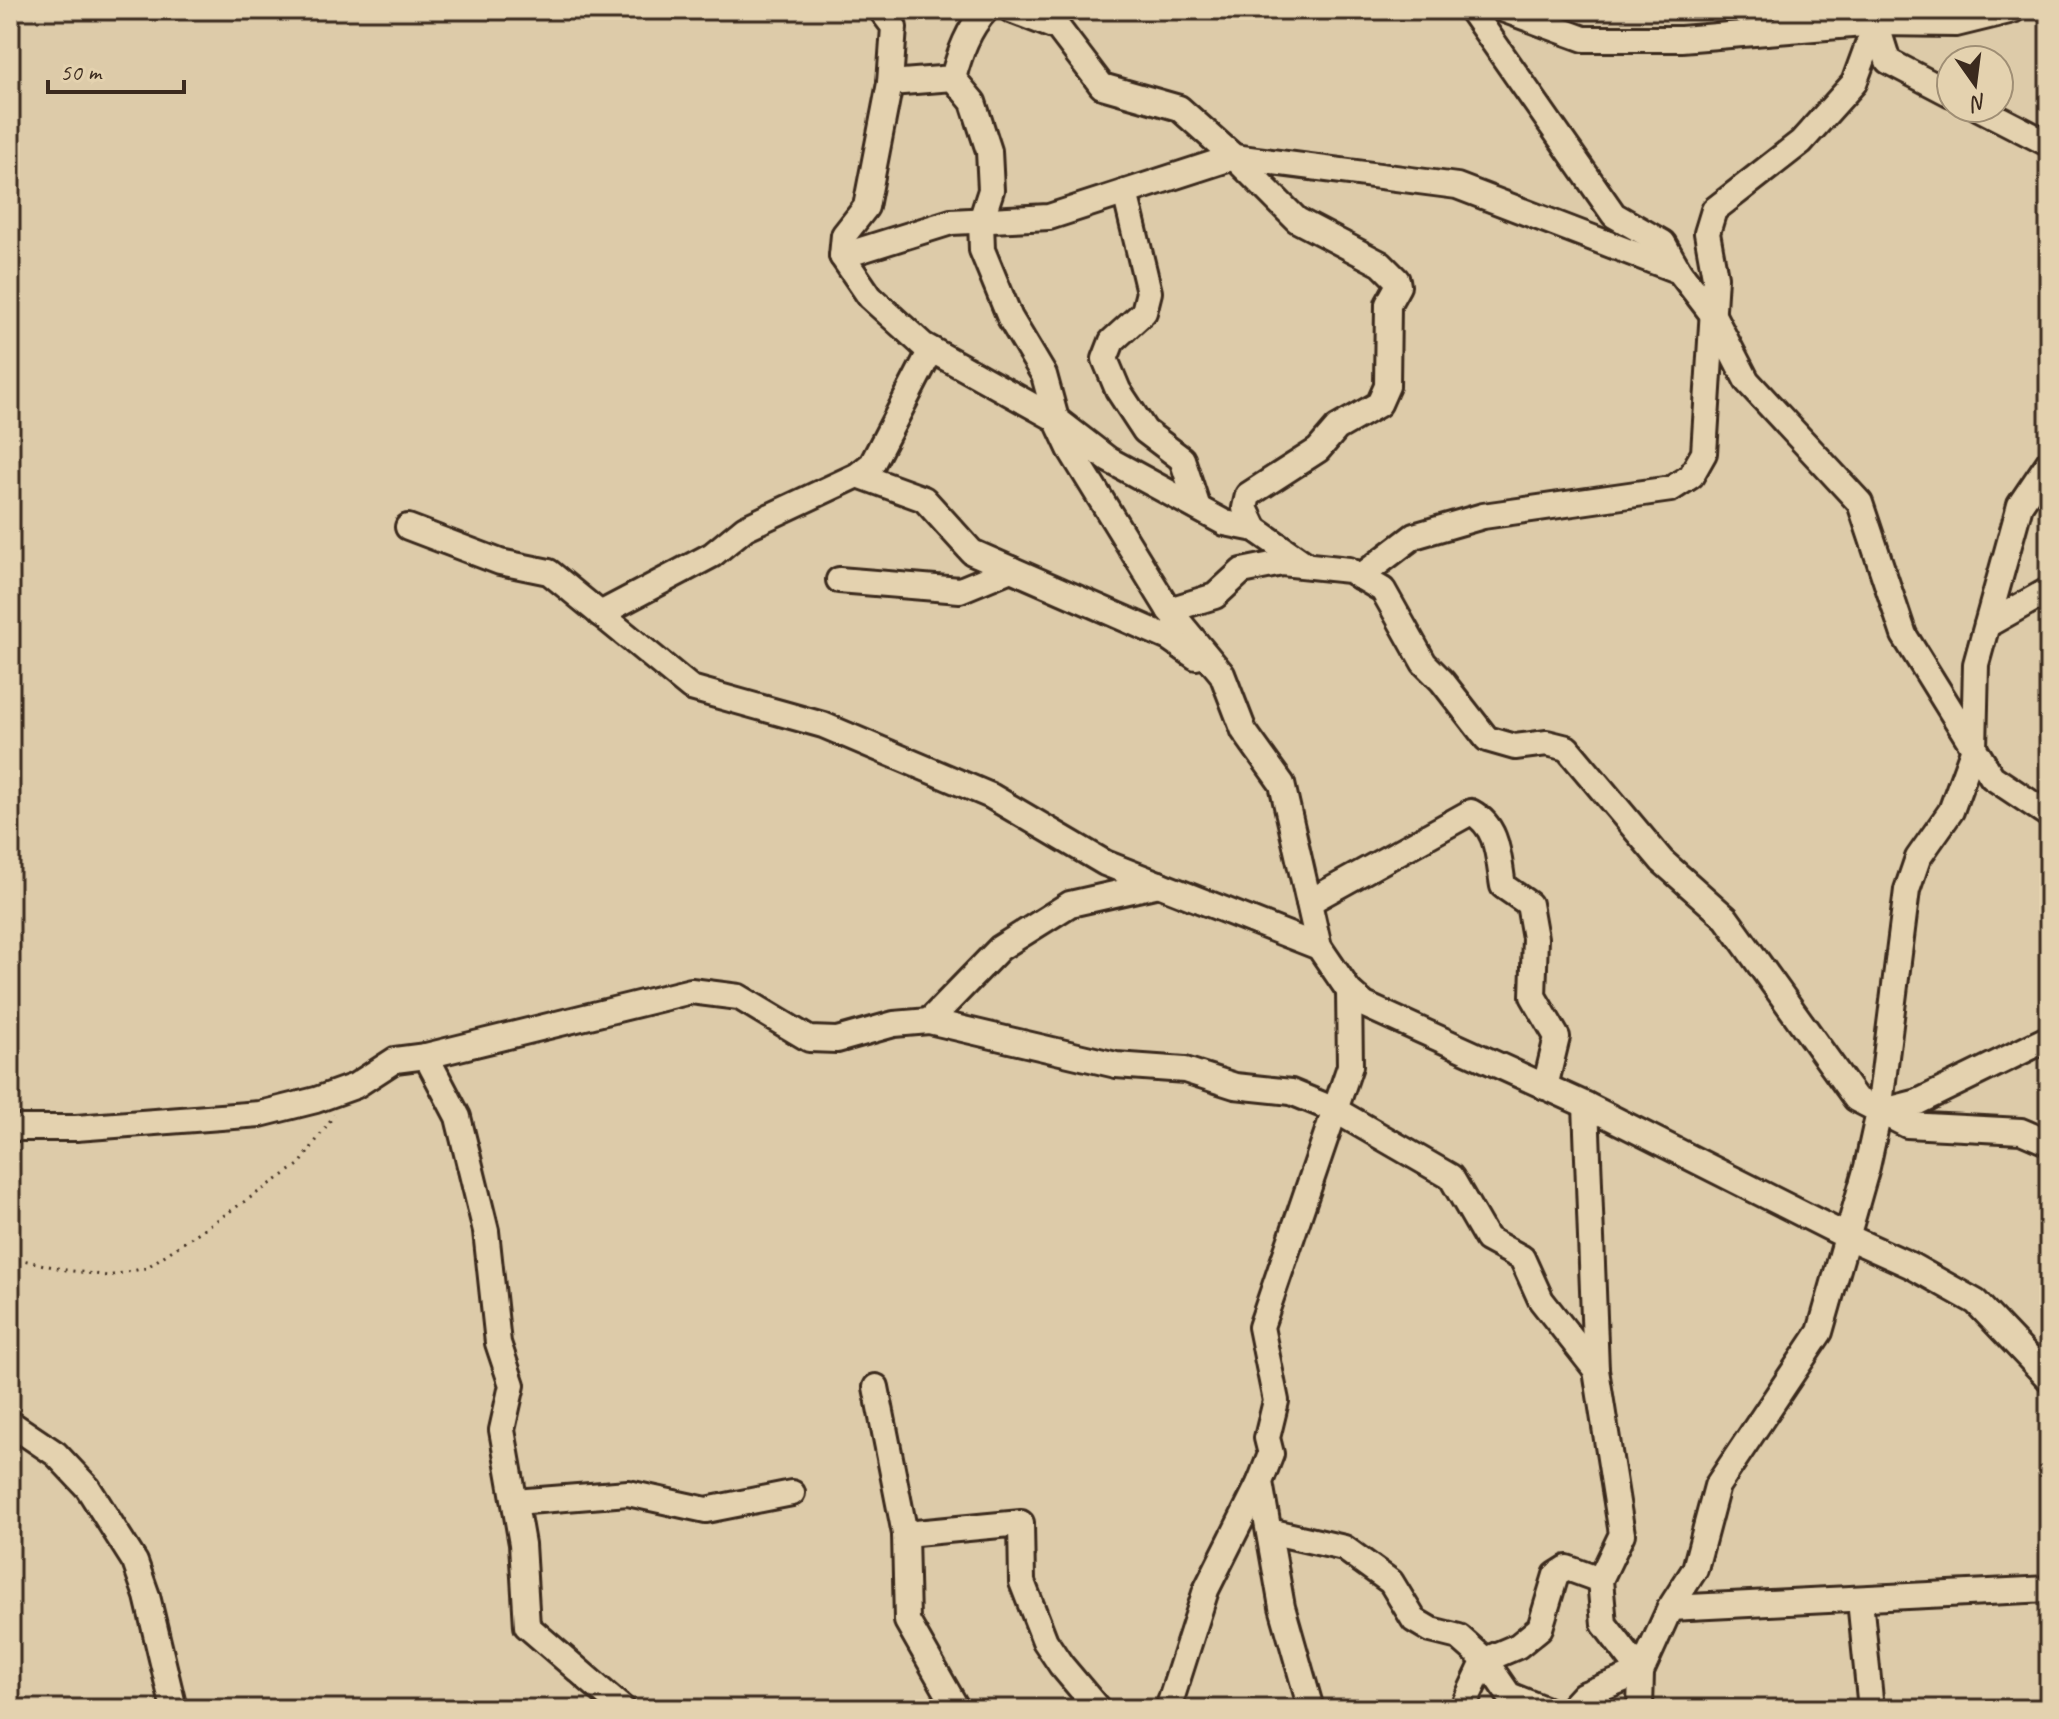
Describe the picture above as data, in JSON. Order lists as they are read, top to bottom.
{
  "scale_bar": "50 m",
  "north": "bottom"
}
